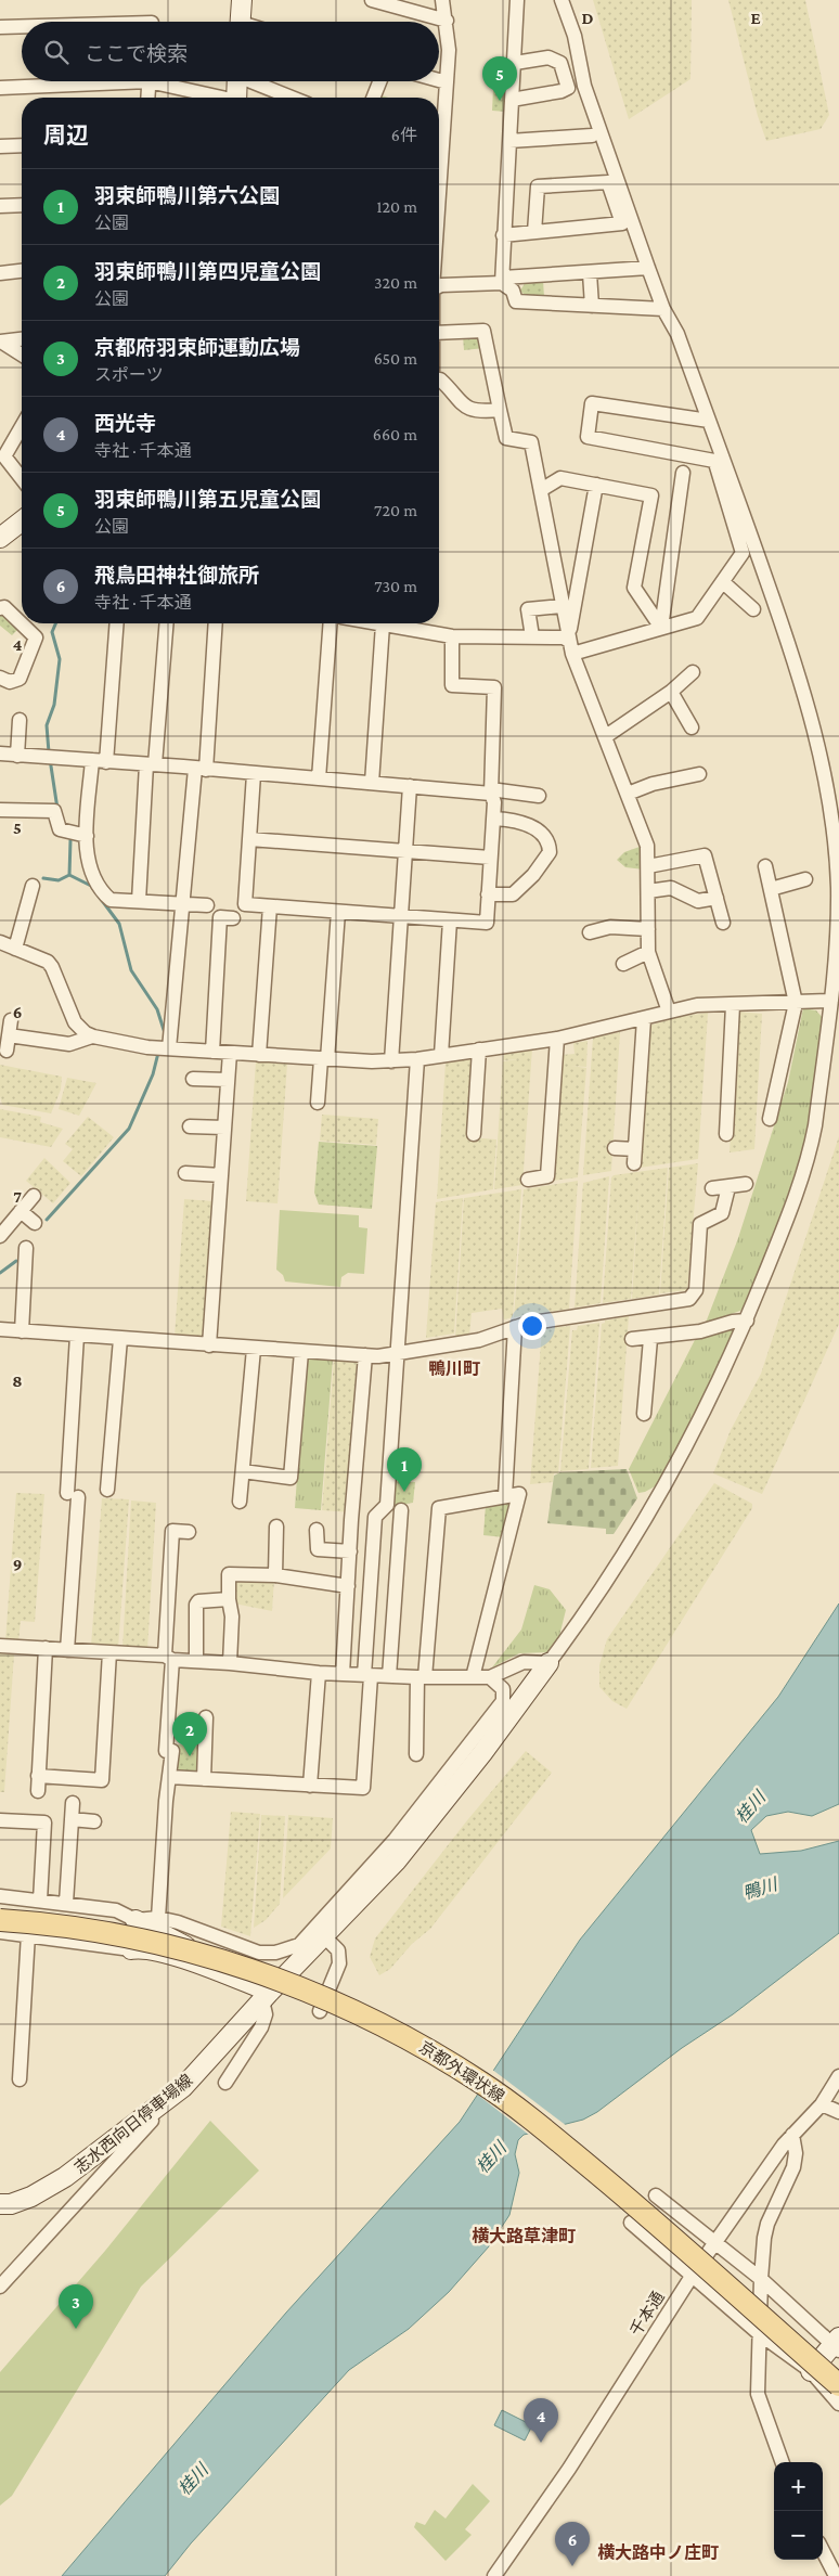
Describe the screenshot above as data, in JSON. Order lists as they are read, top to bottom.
{
  "streets": {
    "main road": ["京都外環状線"],
    "street": ["志水西向日停車場線", "千本通"]
  },
  "districts": ["鴨川町", "横大路草津町", "横大路中ノ庄町"],
  "water": ["桂川", "鴨川"],
  "page": {
    "search": "ここで検索",
    "pins": [
      "5",
      "1",
      "2",
      "3",
      "4",
      "6"
    ],
    "heading": ["周辺", "6件"],
    "list": [
      {
        "mark": "1",
        "name": "羽束師鴨川第六公園",
        "note": "公園",
        "value": "120 m"
      },
      {
        "mark": "2",
        "name": "羽束師鴨川第四児童公園",
        "note": "公園",
        "value": "320 m"
      },
      {
        "mark": "3",
        "name": "京都府羽束師運動広場",
        "note": "スポーツ",
        "value": "650 m"
      },
      {
        "mark": "4",
        "name": "西光寺",
        "note": "寺社 · 千本通",
        "value": "660 m"
      },
      {
        "mark": "5",
        "name": "羽束師鴨川第五児童公園",
        "note": "公園",
        "value": "720 m"
      },
      {
        "mark": "6",
        "name": "飛鳥田神社御旅所",
        "note": "寺社 · 千本通",
        "value": "730 m"
      }
    ],
    "map_buttons": ["+", "−"]
  },
  "grid": {
    "columns": ["D", "E"],
    "rows": [
      "4",
      "5",
      "6",
      "7",
      "8",
      "9"
    ]
  }
}
